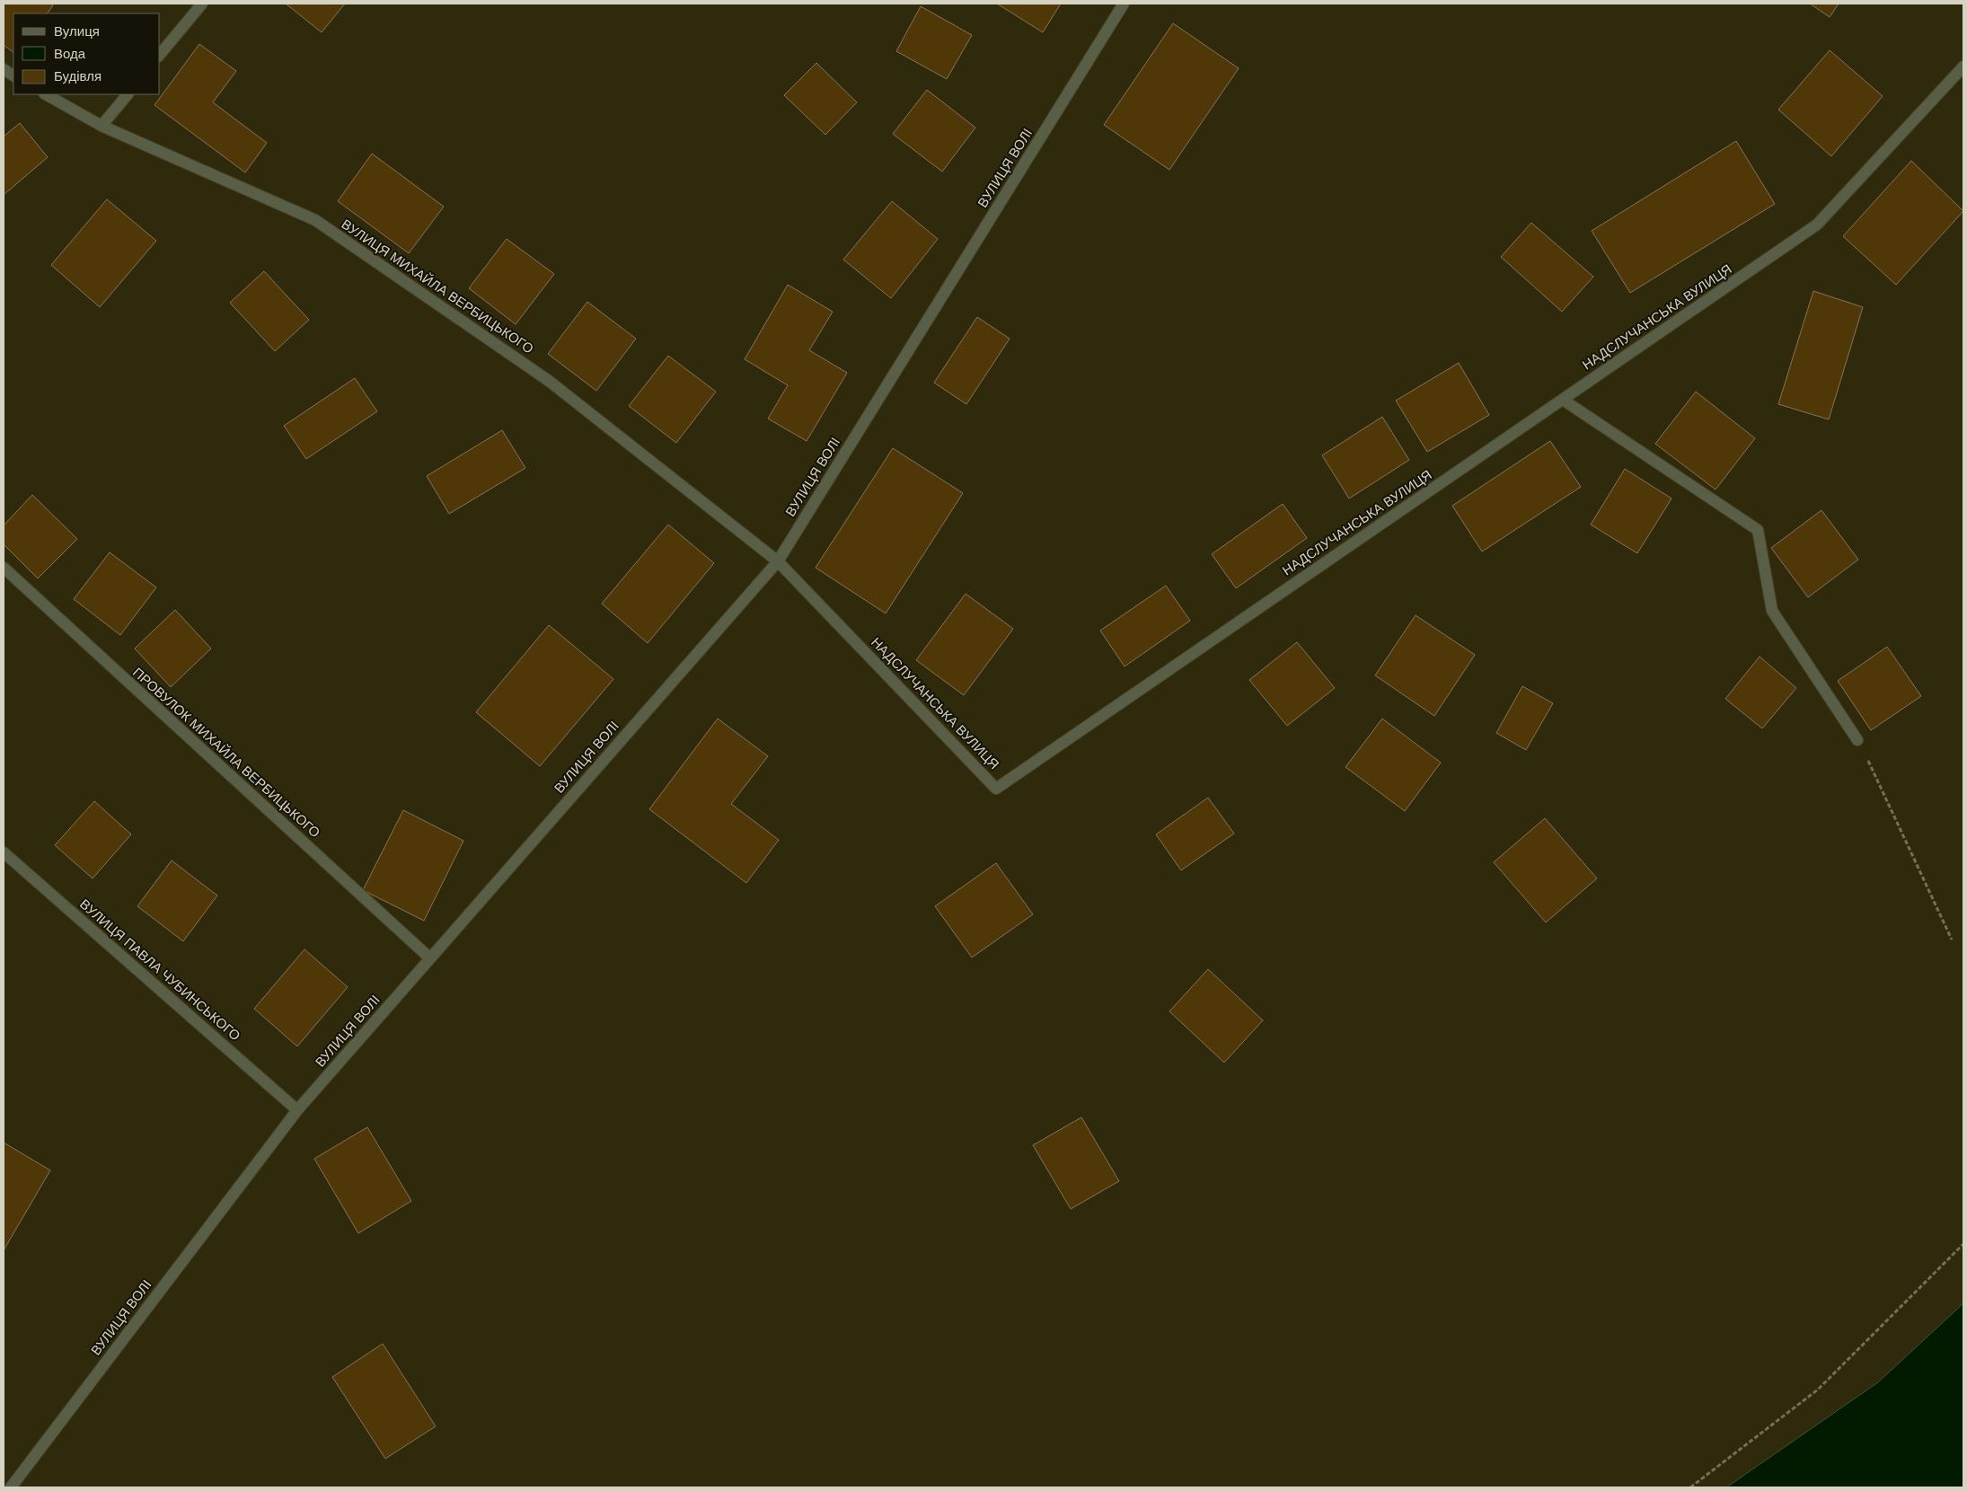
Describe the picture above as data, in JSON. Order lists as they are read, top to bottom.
{
  "streets": {
    "street": [
      "ВУЛИЦЯ ВОЛІ",
      "ВУЛИЦЯ МИХАЙЛА ВЕРБИЦЬКОГО",
      "НАДСЛУЧАНСЬКА ВУЛИЦЯ",
      "ПРОВУЛОК МИХАЙЛА ВЕРБИЦЬКОГО",
      "ВУЛИЦЯ ПАВЛА ЧУБИНСЬКОГО"
    ]
  },
  "crossings": [
    ["ВУЛИЦЯ ВОЛІ", "ВУЛИЦЯ МИХАЙЛА ВЕРБИЦЬКОГО"],
    ["ВУЛИЦЯ ВОЛІ", "НАДСЛУЧАНСЬКА ВУЛИЦЯ"],
    ["ВУЛИЦЯ ВОЛІ", "ПРОВУЛОК МИХАЙЛА ВЕРБИЦЬКОГО"],
    ["ВУЛИЦЯ ВОЛІ", "ВУЛИЦЯ ПАВЛА ЧУБИНСЬКОГО"],
    ["ВУЛИЦЯ МИХАЙЛА ВЕРБИЦЬКОГО", "НАДСЛУЧАНСЬКА ВУЛИЦЯ"]
  ],
  "legend": ["Вулиця", "Вода", "Будівля"]
}
